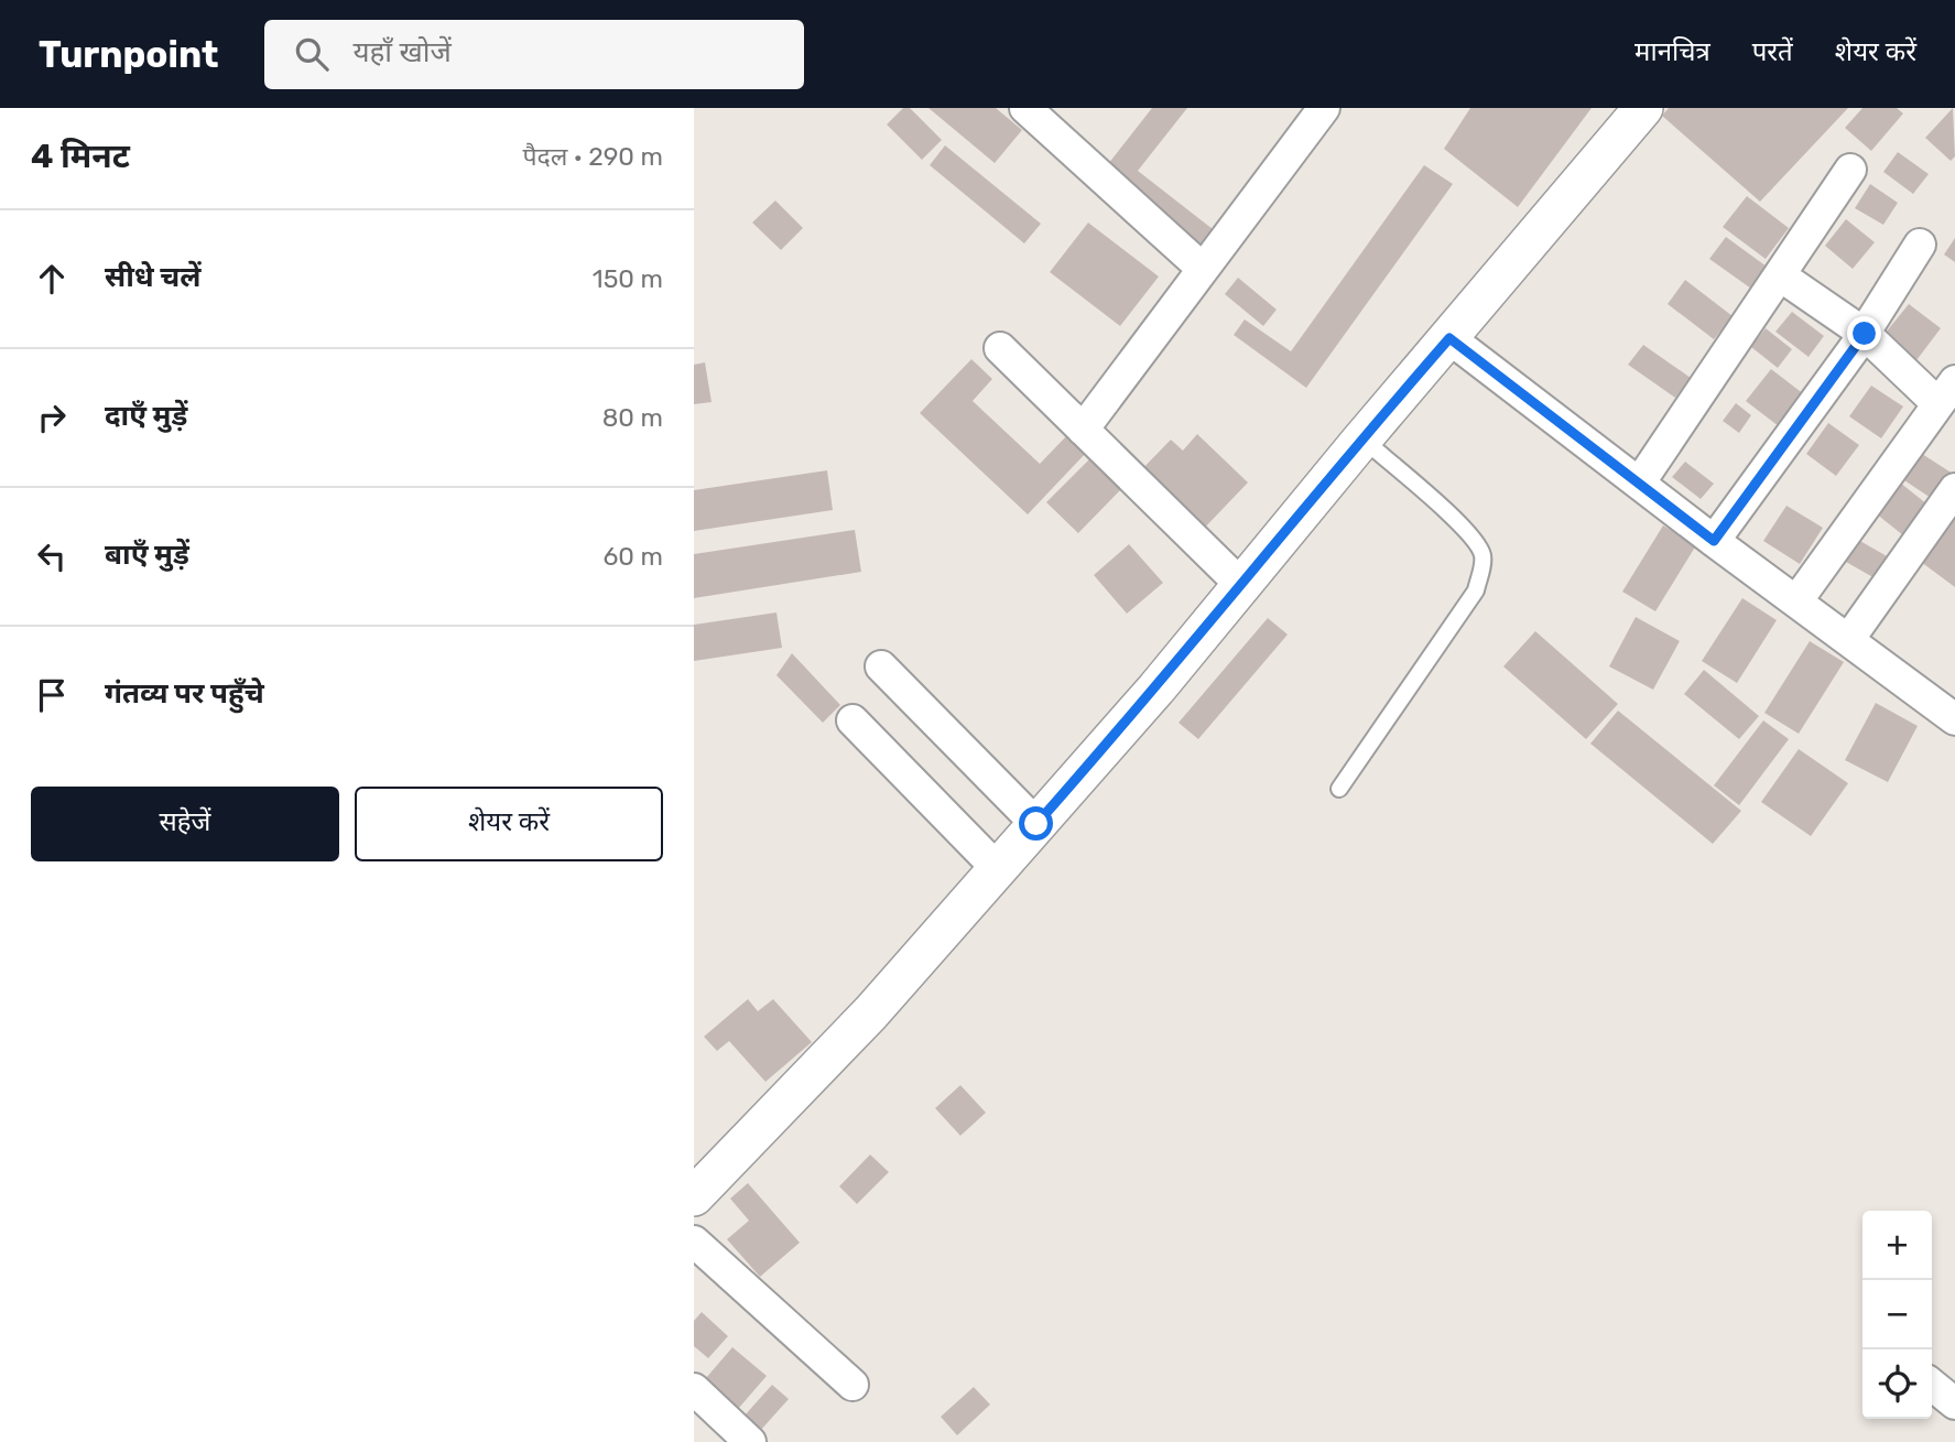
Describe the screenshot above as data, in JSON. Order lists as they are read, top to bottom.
{
  "page": {
    "header": "Turnpoint",
    "search": "यहाँ खोजें",
    "nav": ["मानचित्र", "परतें", "शेयर करें"],
    "heading": ["4 मिनट", "पैदल · 290 m"],
    "list": [
      ["सीधे चलें", "150 m"],
      ["दाएँ मुड़ें", "80 m"],
      ["बाएँ मुड़ें", "60 m"],
      "गंतव्य पर पहुँचे"
    ],
    "buttons": ["सहेजें", "शेयर करें"],
    "map_buttons": ["+", "−"]
  }
}
